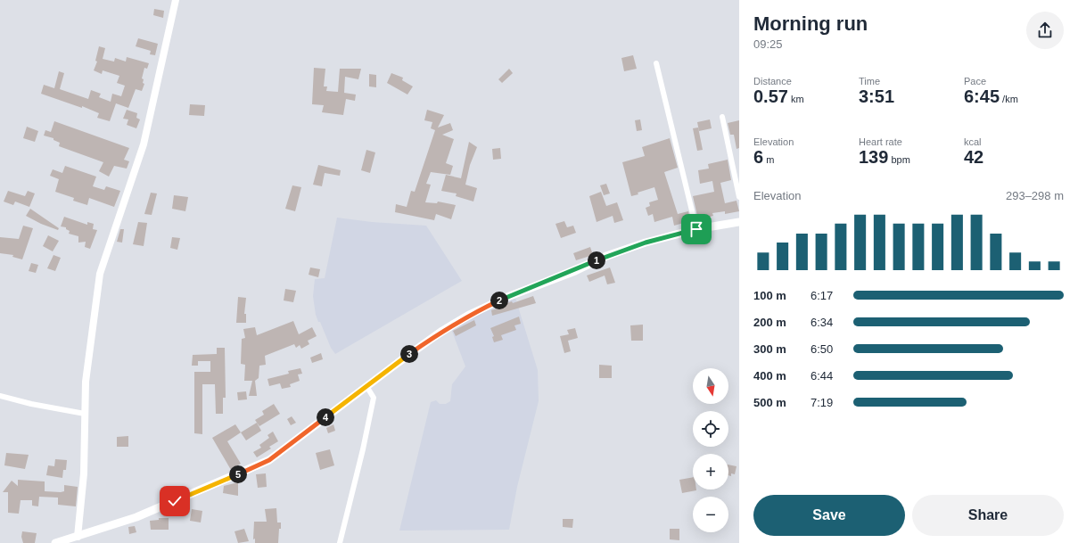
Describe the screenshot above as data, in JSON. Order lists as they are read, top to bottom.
{
  "north": "bottom",
  "page": {
    "heading": ["Morning run", "09:25"],
    "stats": [
      ["Distance", "0.57 km"],
      ["Time", "3:51"],
      ["Pace", "6:45 /km"],
      ["Elevation", "6 m"],
      ["Heart rate", "139 bpm"],
      ["kcal", "42"]
    ],
    "chart": ["Elevation", "293–298 m"],
    "pins": [
      "1",
      "2",
      "3",
      "4",
      "5"
    ],
    "list": [
      {
        "name": "100 m",
        "note": "6:17"
      },
      {
        "name": "200 m",
        "note": "6:34"
      },
      {
        "name": "300 m",
        "note": "6:50"
      },
      {
        "name": "400 m",
        "note": "6:44"
      },
      {
        "name": "500 m",
        "note": "7:19"
      }
    ],
    "map_buttons": ["+", "−"],
    "buttons": ["Save", "Share"]
  }
}
